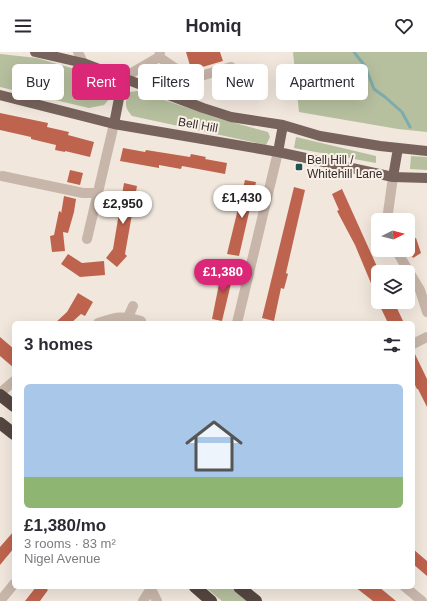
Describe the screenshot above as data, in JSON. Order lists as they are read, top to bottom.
{
  "streets": {
    "main road": ["Bell Hill"]
  },
  "places": {
    "transit": ["Bell Hill / Whitehill Lane"]
  },
  "north": "right",
  "page": {
    "header": "Homiq",
    "chip": [
      "Buy",
      "Rent",
      "Filters",
      "New",
      "Apartment"
    ],
    "price": ["£1,430", "£2,950", "£1,380"],
    "heading": "3 homes",
    "list": [
      {
        "name": "£1,380/mo",
        "note": "3 rooms · 83 m² · Nigel Avenue"
      }
    ]
  }
}
